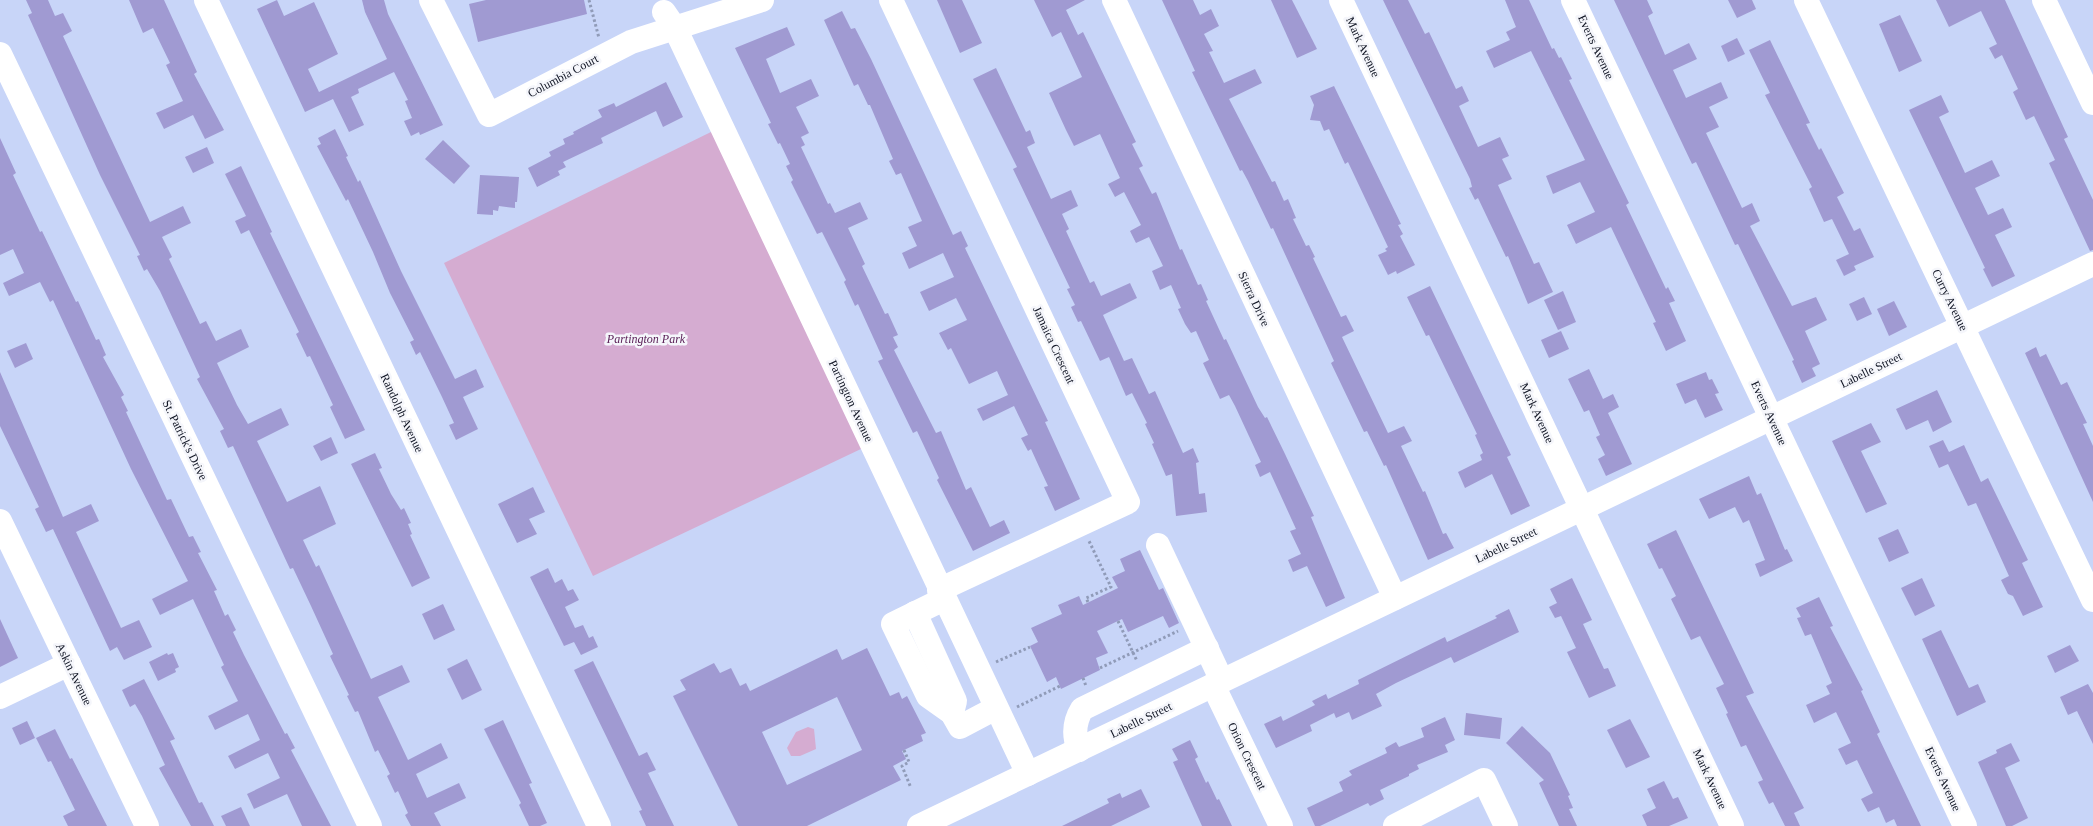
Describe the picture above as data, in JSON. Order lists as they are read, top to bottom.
{
  "streets": {
    "street": [
      "Mark Avenue",
      "Everts Avenue",
      "Columbia Court",
      "Sierra Drive",
      "Curry Avenue",
      "Jamaica Crescent",
      "Labelle Street",
      "Partington Avenue",
      "Randolph Avenue",
      "St. Patrick's Drive",
      "Askin Avenue",
      "Orion Crescent"
    ]
  },
  "crossings": [
    ["Mark Avenue", "Labelle Street"],
    ["Everts Avenue", "Labelle Street"],
    ["Columbia Court", "Partington Avenue"],
    ["Sierra Drive", "Labelle Street"],
    ["Curry Avenue", "Labelle Street"],
    ["Jamaica Crescent", "Partington Avenue"],
    ["Labelle Street", "Partington Avenue"],
    ["Labelle Street", "Orion Crescent"]
  ],
  "parks": ["Partington Park"]
}
